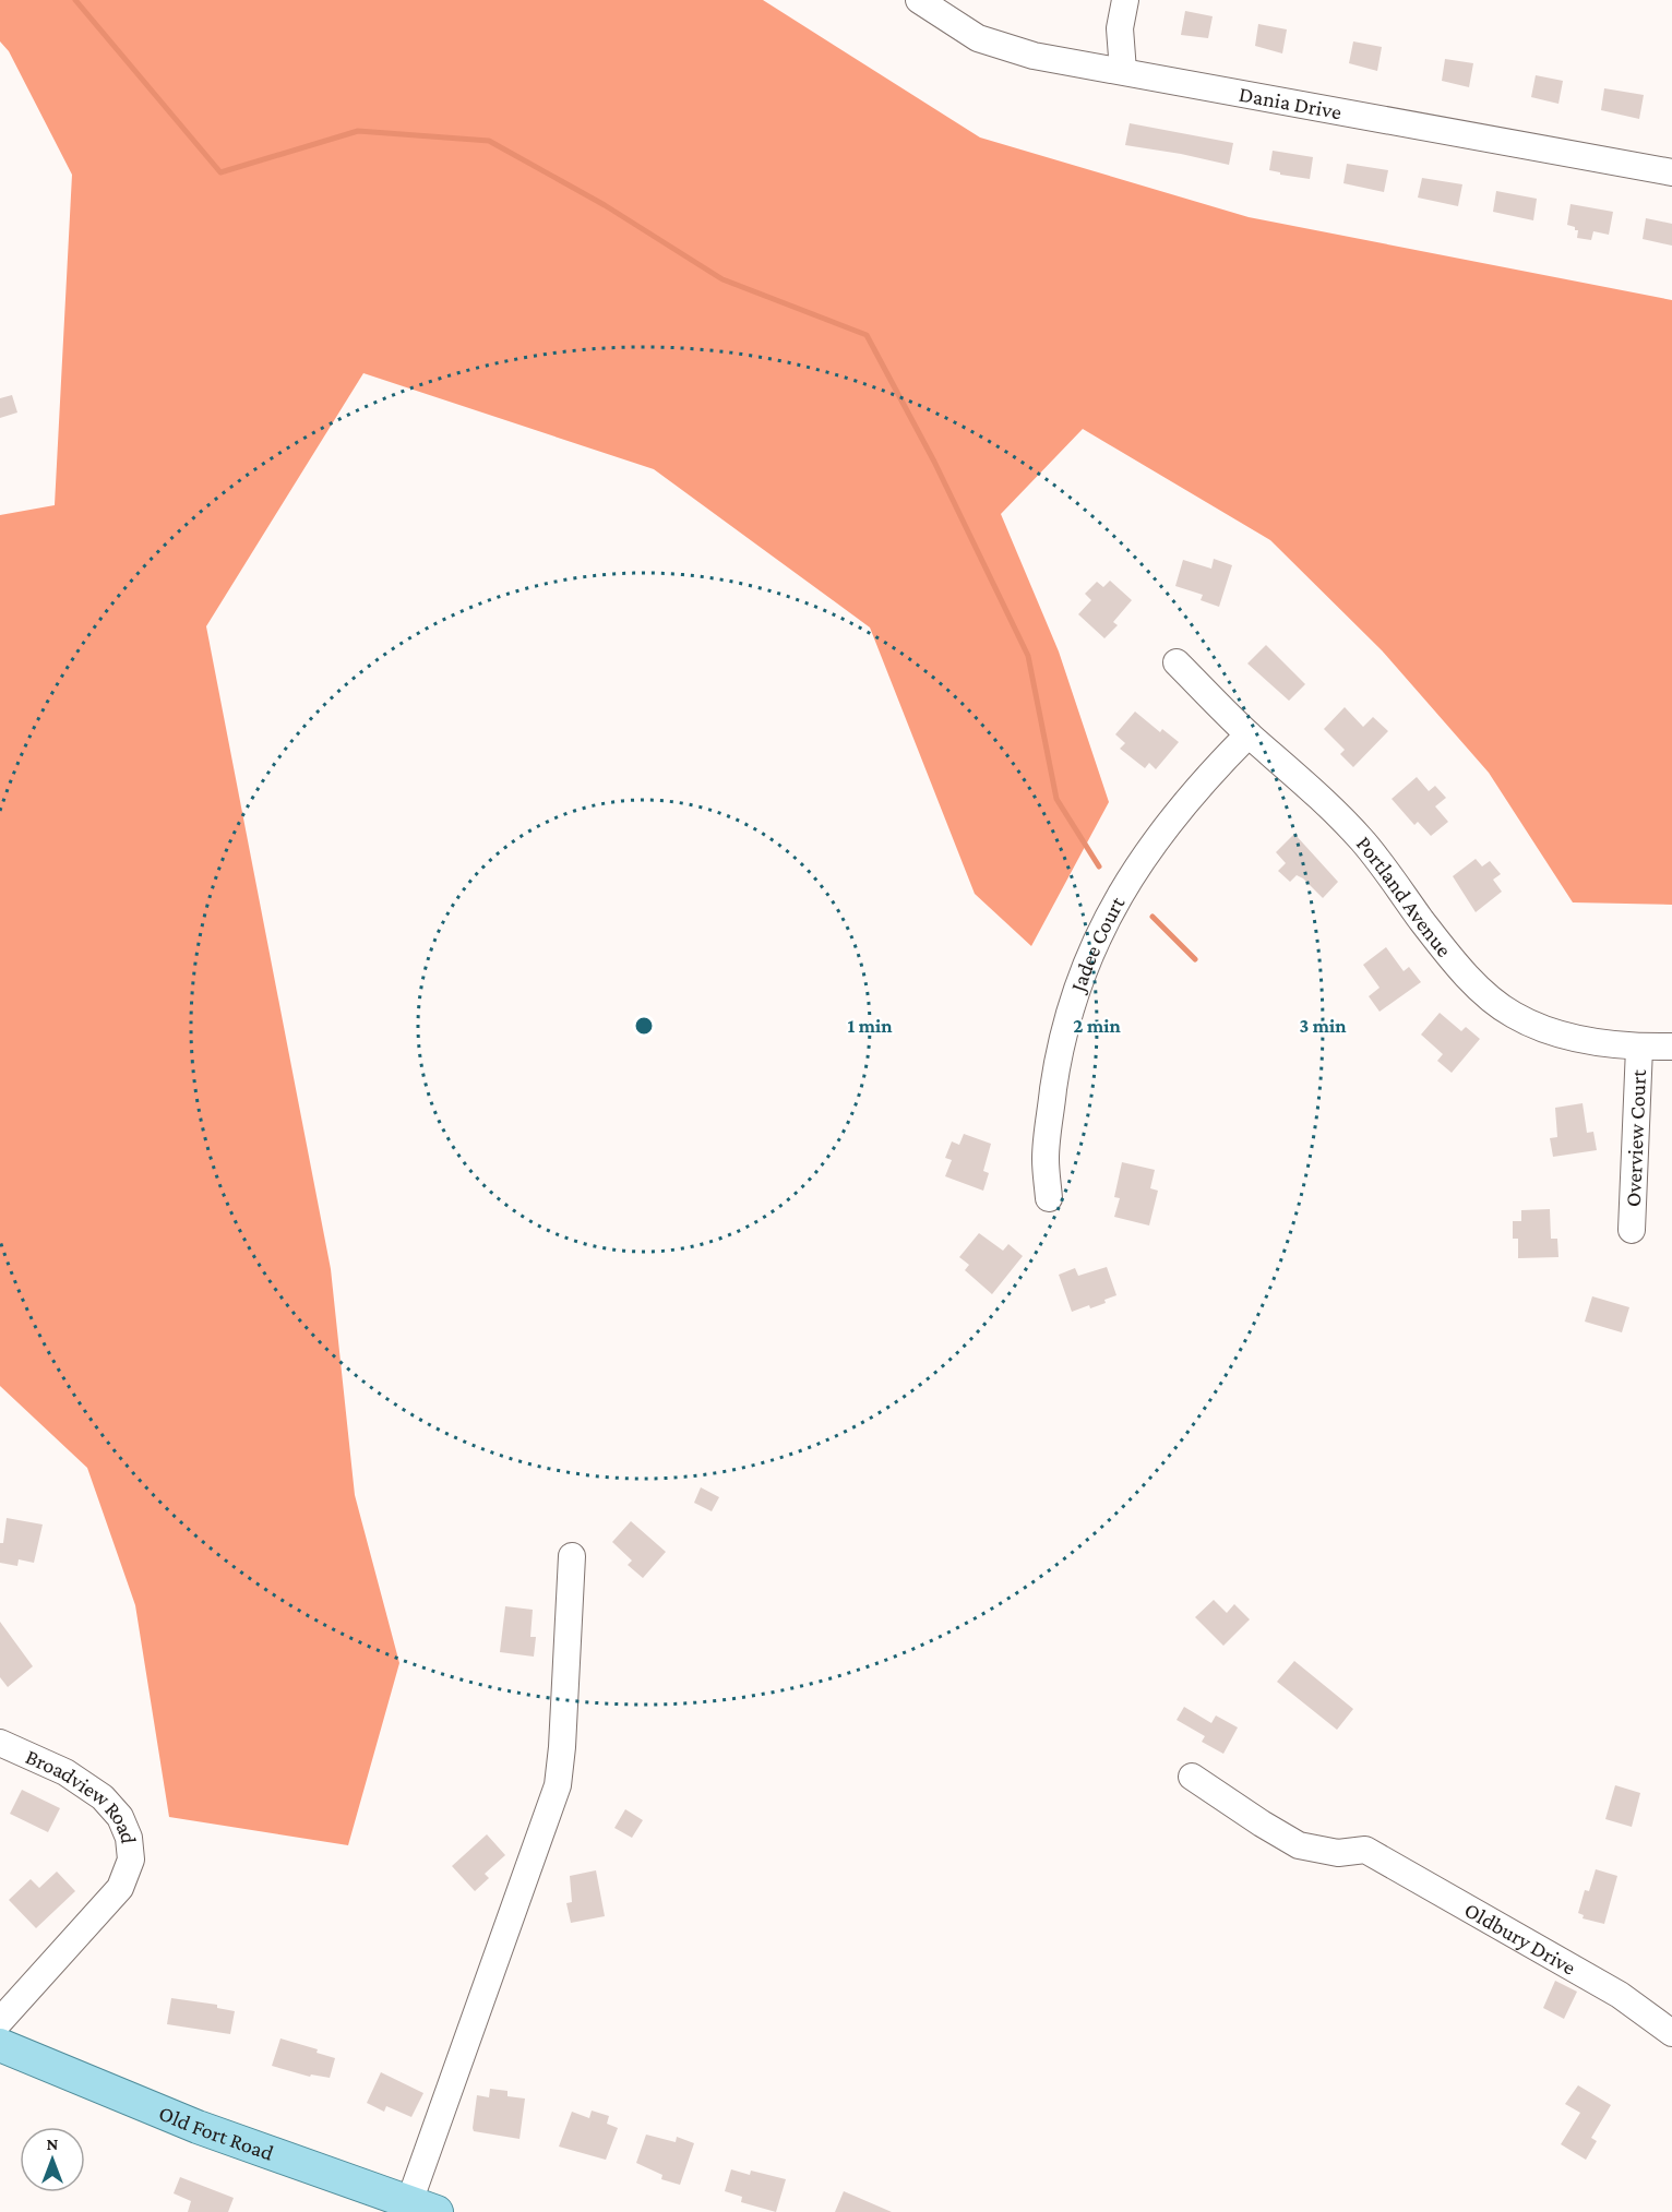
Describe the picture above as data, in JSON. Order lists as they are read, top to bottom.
{
  "streets": {
    "main road": ["Old Fort Road"],
    "street": [
      "Dania Drive",
      "Portland Avenue",
      "Jadee Court",
      "Overview Court",
      "Broadview Road",
      "Oldbury Drive"
    ]
  },
  "crossings": [
    ["Portland Avenue", "Jadee Court"],
    ["Portland Avenue", "Overview Court"]
  ],
  "north": "top",
  "rings": ["1 min", "2 min", "3 min"]
}
